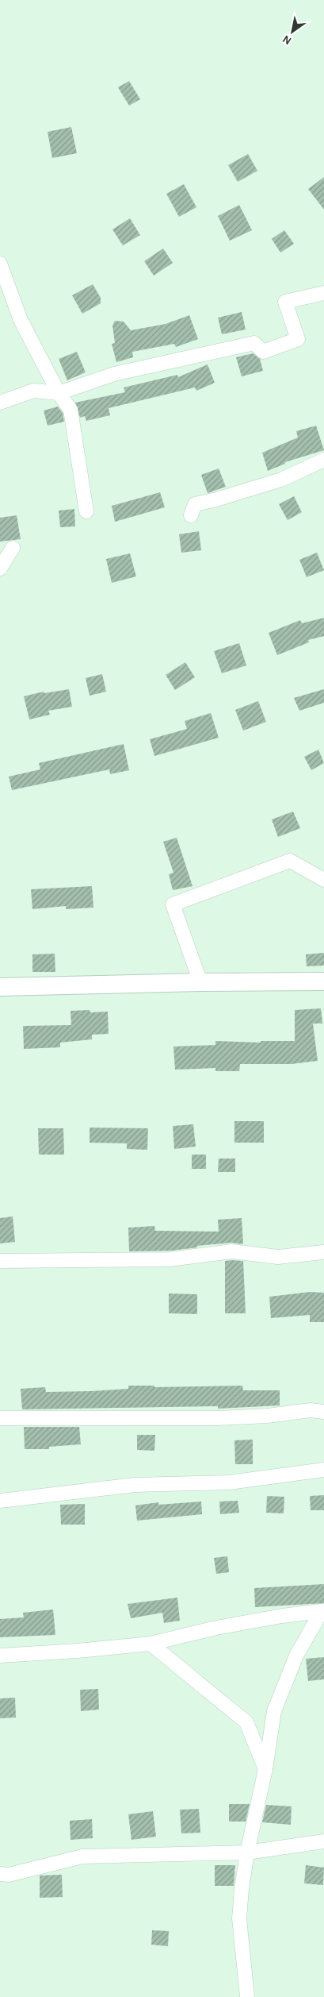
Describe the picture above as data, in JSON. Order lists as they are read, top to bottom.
{
  "north": "bottom left"
}
